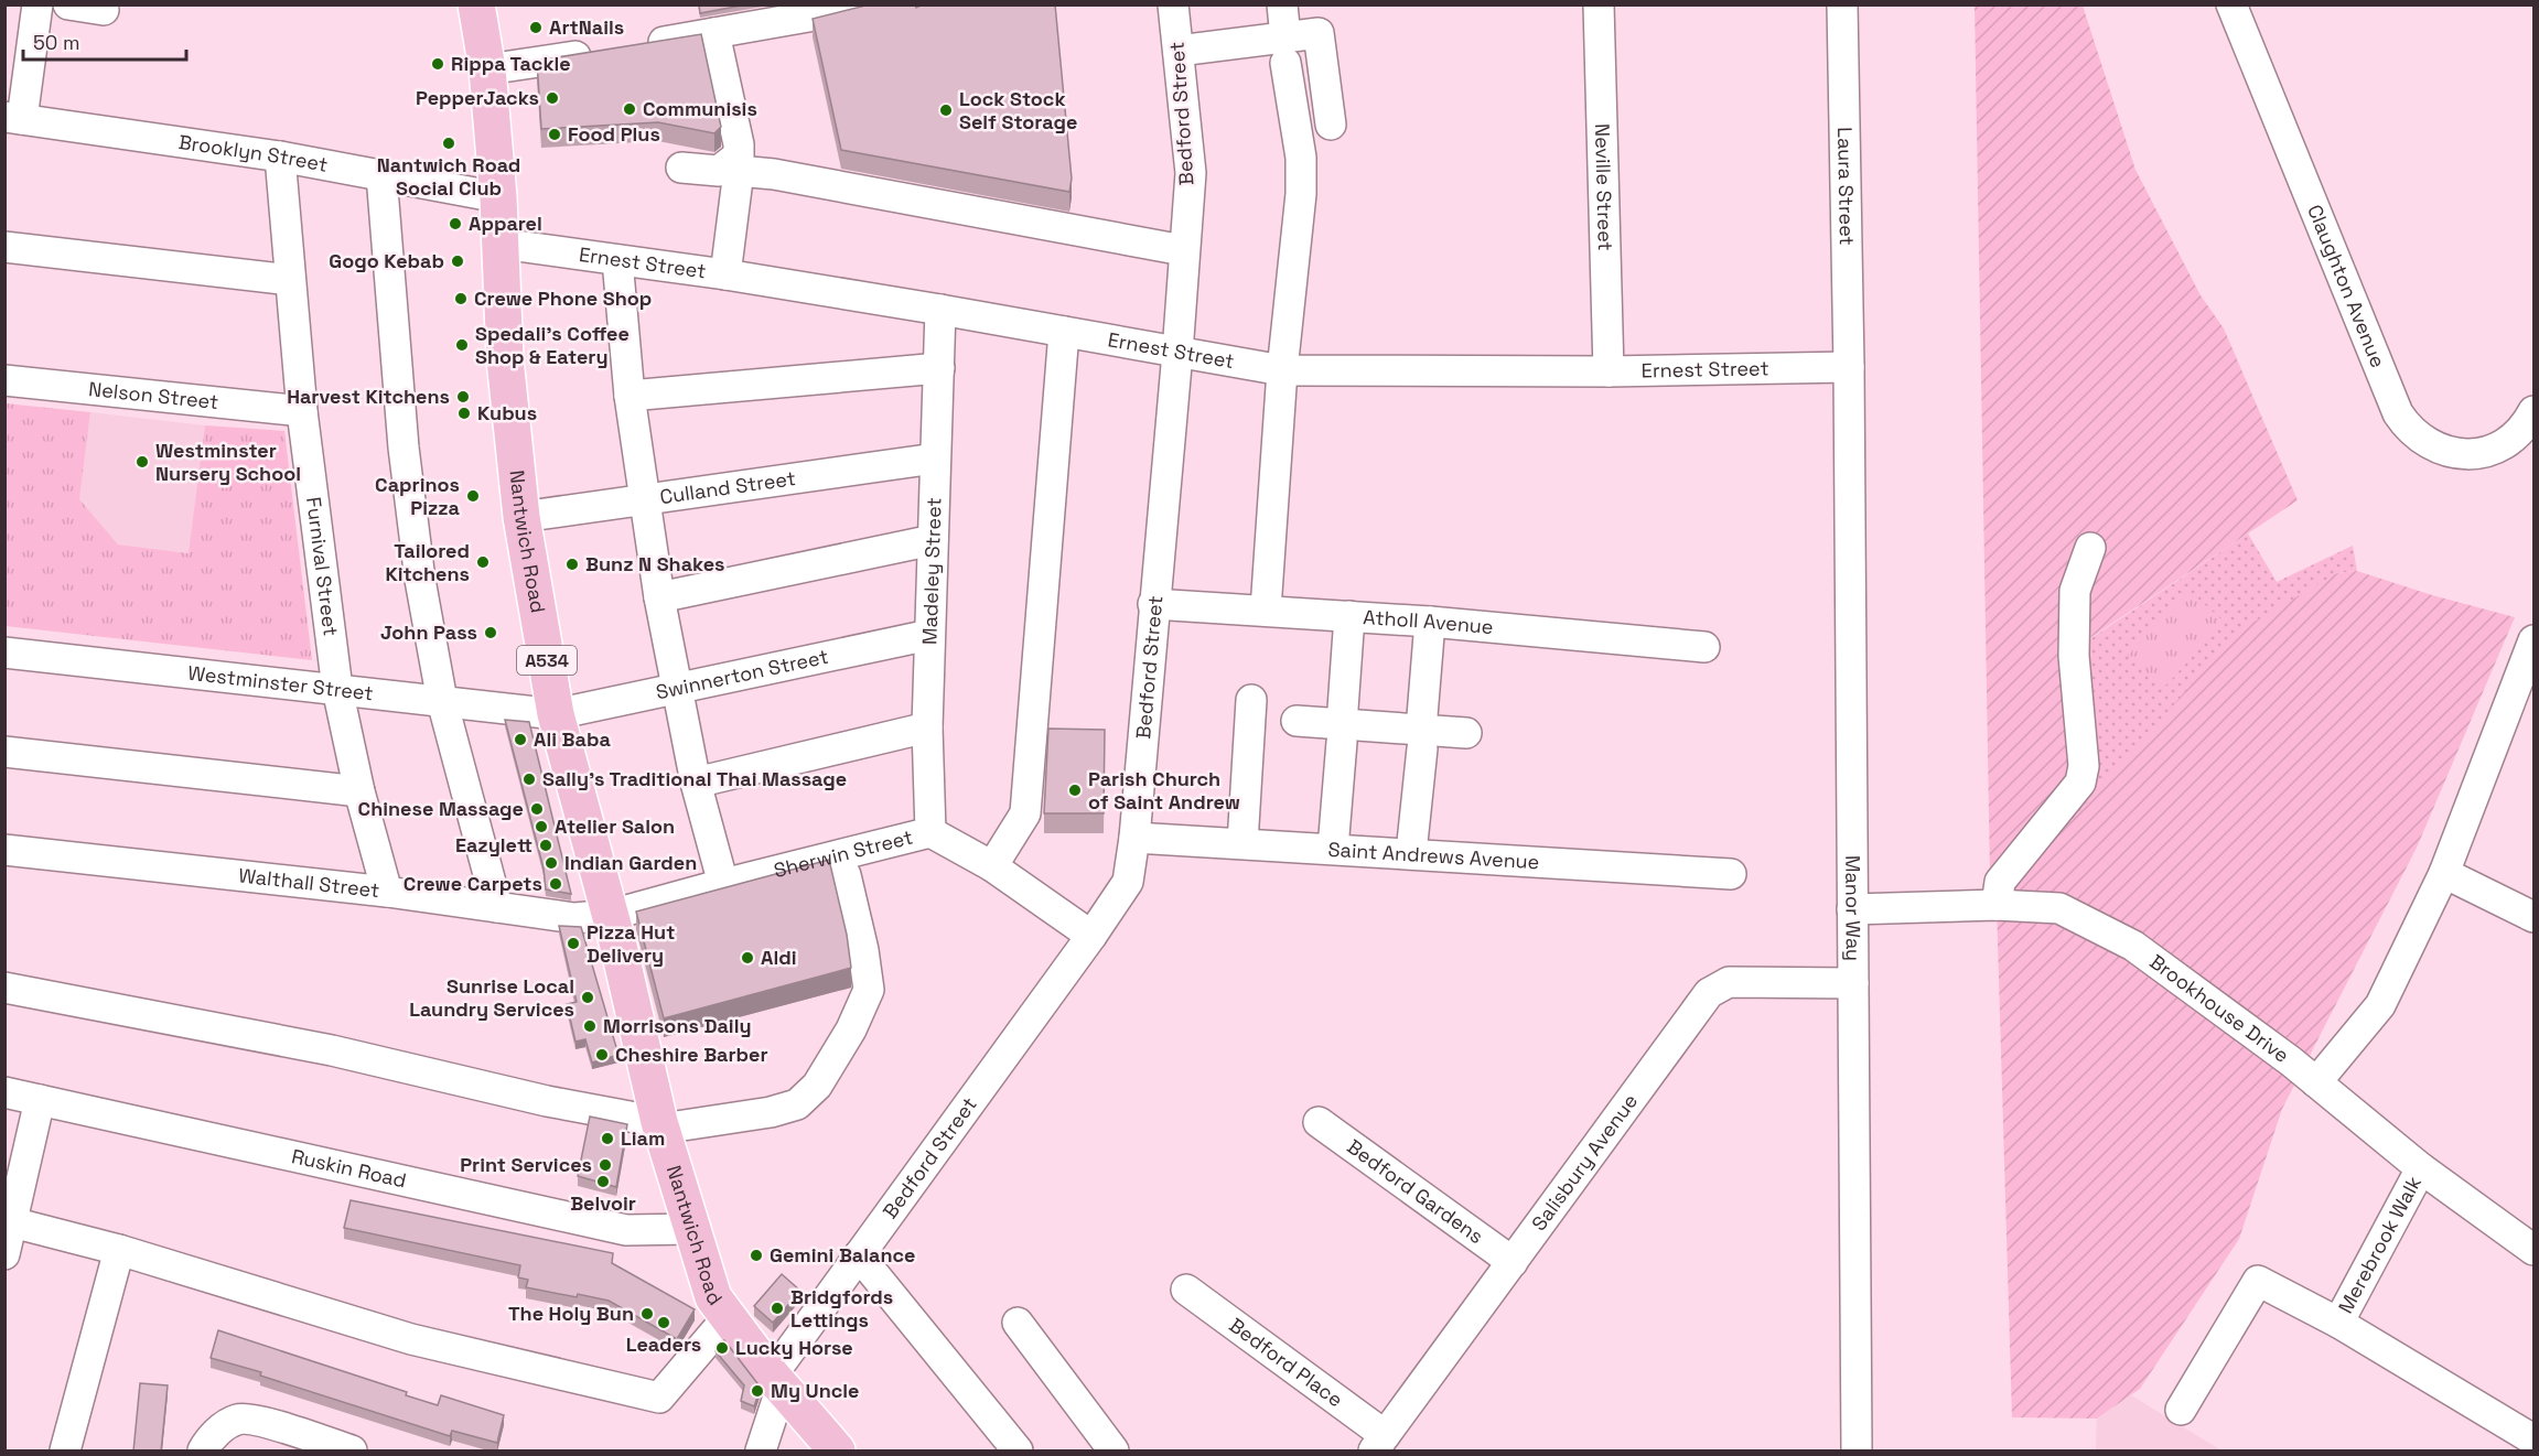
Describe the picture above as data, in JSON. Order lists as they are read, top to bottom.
{
  "streets": {
    "main road": ["Nantwich Road", "A534"],
    "street": [
      "Bedford Street",
      "Brooklyn Street",
      "Laura Street",
      "Neville Street",
      "Ernest Street",
      "Claughton Avenue",
      "Nelson Street",
      "Culland Street",
      "Furnival Street",
      "Madeley Street",
      "Atholl Avenue",
      "Swinnerton Street",
      "Westminster Street",
      "Sherwin Street",
      "Saint Andrews Avenue",
      "Walthall Street",
      "Manor Way",
      "Brookhouse Drive",
      "Salisbury Avenue",
      "Ruskin Road",
      "Bedford Gardens",
      "Merebrook Walk",
      "Bedford Place"
    ]
  },
  "crossings": [
    ["Bedford Street", "Ernest Street"],
    ["Bedford Street", "Nantwich Road"],
    ["Bedford Street", "Atholl Avenue"],
    ["Bedford Street", "Sherwin Street"],
    ["Bedford Street", "Saint Andrews Avenue"],
    ["Brooklyn Street", "Nantwich Road"],
    ["Brooklyn Street", "Furnival Street"],
    ["Laura Street", "Ernest Street"],
    ["Laura Street", "Manor Way"],
    ["Neville Street", "Ernest Street"],
    ["Ernest Street", "Nantwich Road"],
    ["Ernest Street", "Madeley Street"],
    ["Ernest Street", "Manor Way"],
    ["Nelson Street", "Furnival Street"],
    ["Culland Street", "Nantwich Road"],
    ["Culland Street", "Madeley Street"],
    ["Nantwich Road", "Swinnerton Street"],
    ["Nantwich Road", "Westminster Street"],
    ["Nantwich Road", "Sherwin Street"],
    ["Nantwich Road", "Walthall Street"],
    ["Nantwich Road", "Ruskin Road"],
    ["Furnival Street", "Westminster Street"],
    ["Furnival Street", "Walthall Street"],
    ["Madeley Street", "Swinnerton Street"],
    ["Madeley Street", "Sherwin Street"],
    ["Swinnerton Street", "Westminster Street"],
    ["Sherwin Street", "Walthall Street"],
    ["Manor Way", "Brookhouse Drive"],
    ["Manor Way", "Salisbury Avenue"],
    ["Brookhouse Drive", "Merebrook Walk"],
    ["Salisbury Avenue", "Bedford Gardens"],
    ["Salisbury Avenue", "Bedford Place"]
  ],
  "places": [
    "ArtNails",
    "Rippa Tackle",
    "PepperJacks",
    "Communisis",
    "Lock Stock Self Storage",
    "Food Plus",
    "Nantwich Road Social Club",
    "Apparel",
    "Gogo Kebab",
    "Crewe Phone Shop",
    "Spedali's Coffee Shop & Eatery",
    "Harvest Kitchens",
    "Kubus",
    "Westminster Nursery School",
    "Caprinos Pizza",
    "Tailored Kitchens",
    "Bunz N Shakes",
    "John Pass",
    "Ali Baba",
    "Sally's Traditional Thai Massage",
    "Parish Church of Saint Andrew",
    "Chinese Massage",
    "Atelier Salon",
    "Eazylett",
    "Indian Garden",
    "Crewe Carpets",
    "Pizza Hut Delivery",
    "Aldi",
    "Sunrise Local Laundry Services",
    "Morrisons Daily",
    "Cheshire Barber",
    "Liam",
    "Print Services",
    "Belvoir",
    "Gemini Balance",
    "Bridgfords Lettings",
    "The Holy Bun",
    "Leaders",
    "Lucky Horse",
    "My Uncle"
  ],
  "scale_bar": "50 m"
}
